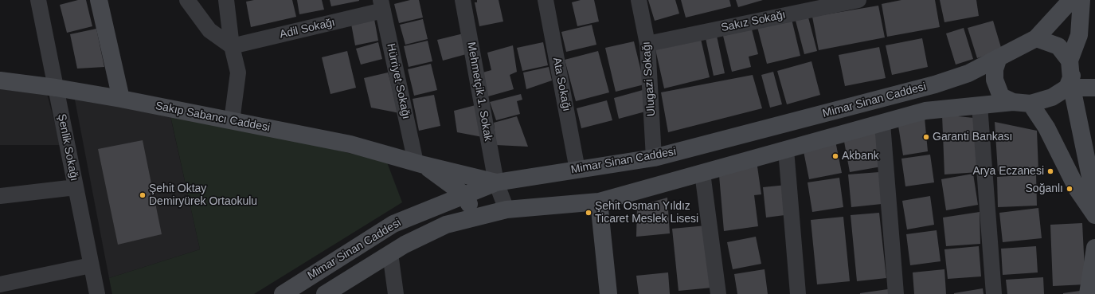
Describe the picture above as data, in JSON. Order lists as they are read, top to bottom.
{
  "streets": {
    "main road": ["Mimar Sinan Caddesi", "Sakıp Sabancı Caddesi"],
    "street": [
      "Sakız Sokağı",
      "Adil Sokağı",
      "Ulugazi Sokağı",
      "Hürriyet Sokağı",
      "Ata Sokağı",
      "Mehmetçik 1. Sokak",
      "Şenlik Sokağı"
    ]
  },
  "crossings": [
    ["Sakız Sokağı", "Ulugazi Sokağı"],
    ["Adil Sokağı", "Hürriyet Sokağı"],
    ["Ulugazi Sokağı", "Mimar Sinan Caddesi"],
    ["Hürriyet Sokağı", "Sakıp Sabancı Caddesi"],
    ["Ata Sokağı", "Mimar Sinan Caddesi"],
    ["Mehmetçik 1. Sokak", "Mimar Sinan Caddesi"],
    ["Mehmetçik 1. Sokak", "Sakıp Sabancı Caddesi"],
    ["Mimar Sinan Caddesi", "Sakıp Sabancı Caddesi"],
    ["Sakıp Sabancı Caddesi", "Şenlik Sokağı"]
  ],
  "places": [
    "Garanti Bankası",
    "Akbank",
    "Arya Eczanesi",
    "Soğanlı",
    "Şehit Oktay Demiryürek Ortaokulu",
    "Şehit Osman Yıldız Ticaret Meslek Lisesi"
  ]
}
